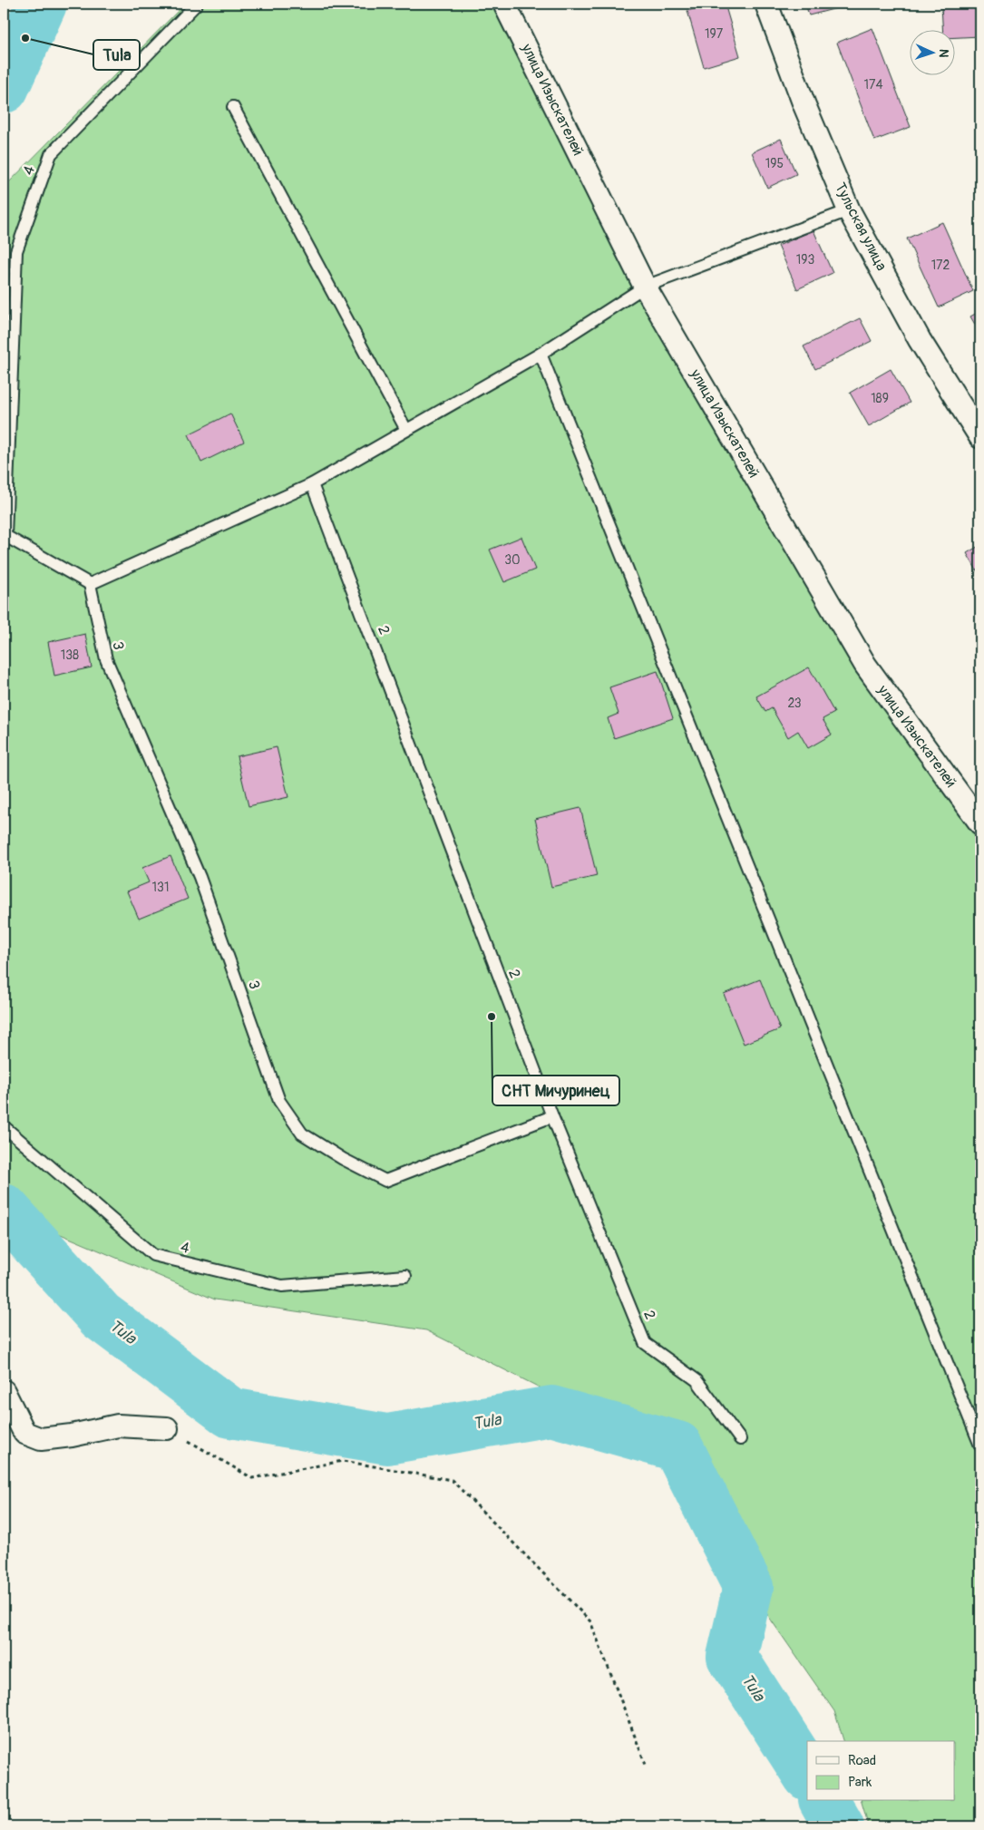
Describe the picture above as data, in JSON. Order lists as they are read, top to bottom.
{
  "streets": {
    "street": ["улица Изыскателей", "Тульская улица"],
    "lane": ["4", "2", "3"]
  },
  "crossings": [
    ["2", "3"]
  ],
  "water": ["Tula"],
  "places": ["Tula", "СНТ Мичуринец"],
  "house_numbers": [
    "197",
    "174",
    "195",
    "193",
    "172",
    "189",
    "30",
    "138",
    "23",
    "131"
  ],
  "legend": ["Road", "Park"],
  "north": "right"
}
